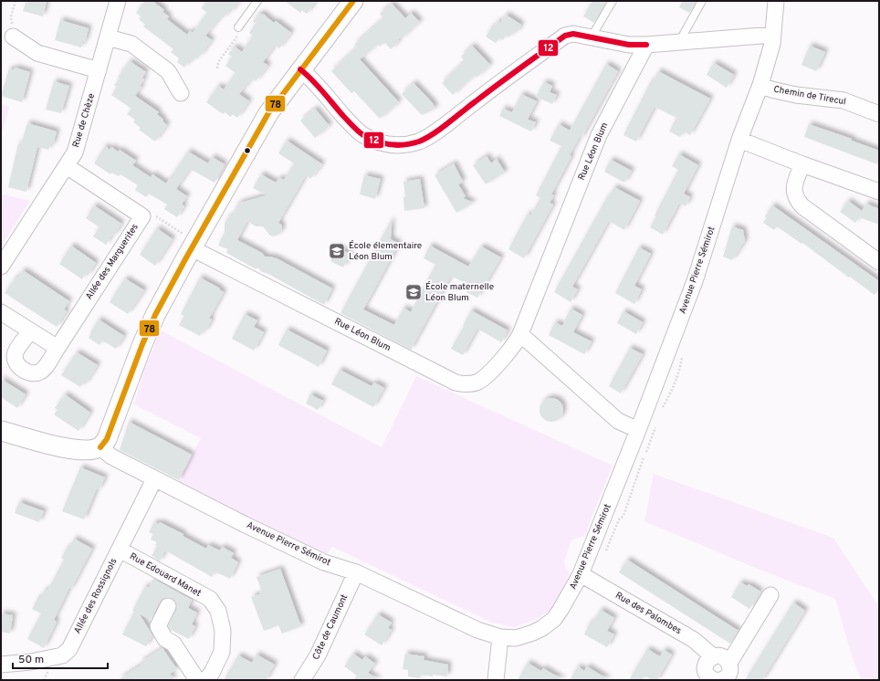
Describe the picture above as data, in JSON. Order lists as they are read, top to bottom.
{
  "streets": {
    "street": [
      "Chemin de Tirecul",
      "Rue de Chèze",
      "Rue Léon Blum",
      "Allée des Marguerites",
      "Avenue Pierre Sémirot",
      "Rue Edouard Manet",
      "Allée des Rossignols",
      "Rue des Palombes",
      "Côte de Caumont"
    ]
  },
  "crossings": [
    ["Chemin de Tirecul", "Avenue Pierre Sémirot"],
    ["Rue de Chèze", "Allée des Marguerites"],
    ["Avenue Pierre Sémirot", "Allée des Rossignols"],
    ["Avenue Pierre Sémirot", "Rue des Palombes"],
    ["Avenue Pierre Sémirot", "Côte de Caumont"],
    ["Rue Edouard Manet", "Allée des Rossignols"]
  ],
  "places": {
    "school or university": ["École élementaire Léon Blum", "École maternelle Léon Blum"]
  },
  "lines": ["transit line 78", "transit line 12"],
  "scale_bar": "50 m"
}
